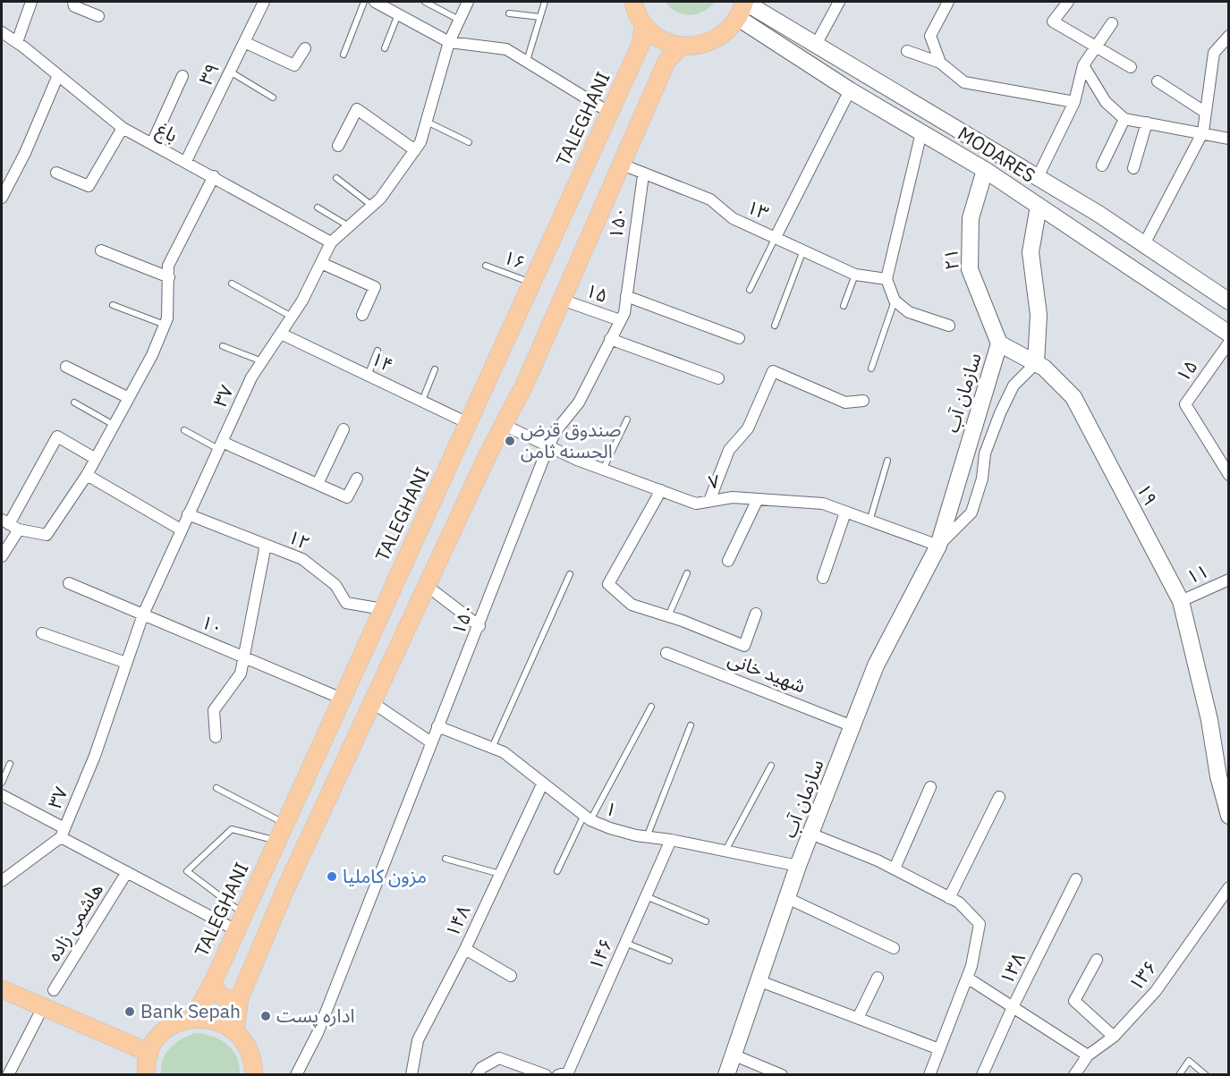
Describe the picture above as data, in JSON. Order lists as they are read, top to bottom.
{
  "streets": {
    "main road": ["TALEGHANI"],
    "street": [
      "۳۹",
      "باغ",
      "MODARES",
      "۱۳",
      "۱۵۰",
      "۲۱",
      "۱۵",
      "۱۴",
      "سازمان آب",
      "۳۷",
      "۷",
      "۱۹",
      "۱۲",
      "۱۱",
      "۱۰",
      "شهید خانی",
      "۱",
      "۱۴۸",
      "هاشمی زاده",
      "۱۴۶",
      "۱۳۸",
      "۱۳۶"
    ],
    "lane": ["۱۶"]
  },
  "crossings": [
    ["۳۹", "باغ"],
    ["TALEGHANI", "۱۶"],
    ["TALEGHANI", "۱۴"],
    ["TALEGHANI", "۱۲"],
    ["TALEGHANI", "۱۰"],
    ["باغ", "۳۷"],
    ["MODARES", "۲۱"],
    ["۱۳", "۱۵۰"],
    ["۱۵۰", "۱۵"],
    ["۱۵۰", "۷"],
    ["۱۵۰", "۱"],
    ["۲۱", "سازمان آب"],
    ["۲۱", "۱۹"],
    ["۱۴", "۳۷"],
    ["سازمان آب", "۷"],
    ["سازمان آب", "۱۹"],
    ["سازمان آب", "شهید خانی"],
    ["سازمان آب", "۱"],
    ["۳۷", "۱۲"],
    ["۳۷", "۱۰"],
    ["۱۹", "۱۱"],
    ["۱", "۱۴۸"],
    ["۱", "۱۴۶"]
  ],
  "places": [
    "صندوق قرض الحسنه ثامن",
    "مزون کاملیا",
    "Bank Sepah",
    "اداره پست"
  ]
}
